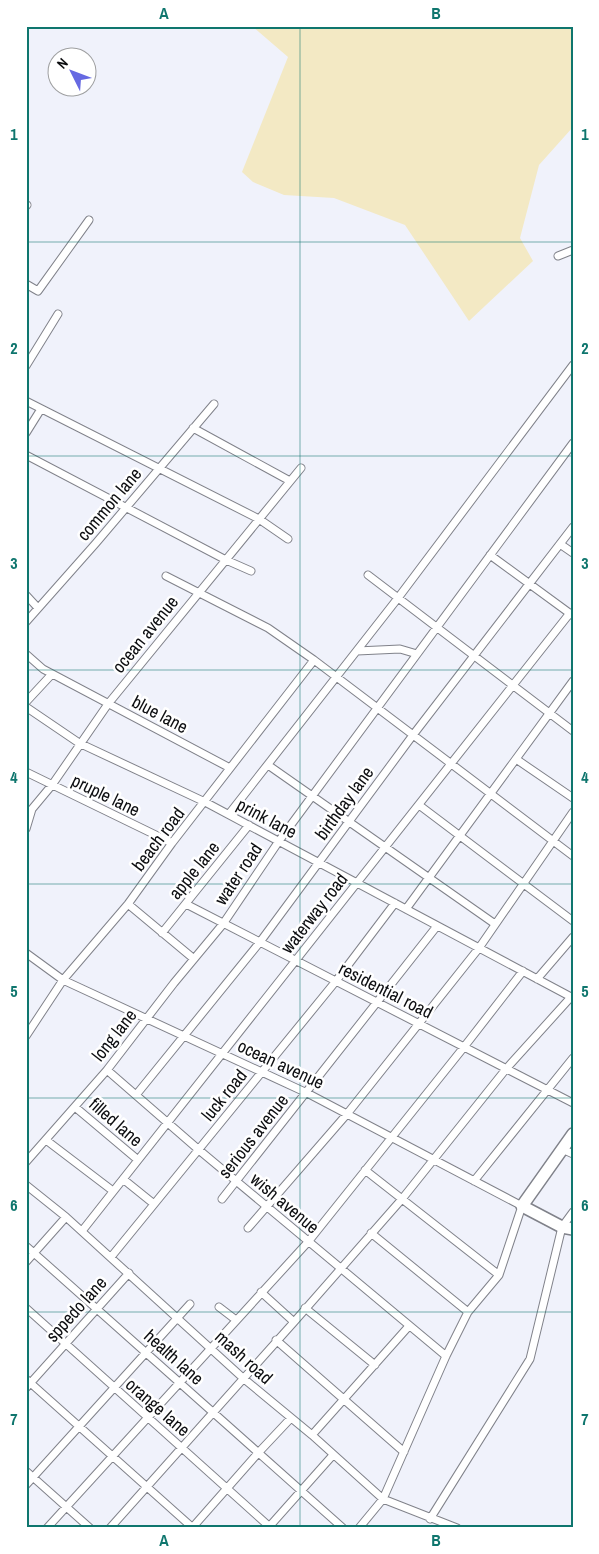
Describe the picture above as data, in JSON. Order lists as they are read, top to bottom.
{
  "streets": {
    "street": [
      "common lane",
      "ocean avenue",
      "blue lane",
      "pruple lane",
      "birthday lane",
      "prink lane",
      "beach road",
      "apple lane",
      "water road",
      "waterway road",
      "residential road",
      "long lane",
      "luck road",
      "filled lane",
      "serious avenue",
      "wish avenue",
      "sppedo lane",
      "health lane",
      "mash road",
      "orange lane"
    ]
  },
  "crossings": [
    ["ocean avenue", "blue lane"],
    ["ocean avenue", "pruple lane"],
    ["ocean avenue", "birthday lane"],
    ["ocean avenue", "prink lane"],
    ["ocean avenue", "beach road"],
    ["ocean avenue", "waterway road"],
    ["ocean avenue", "long lane"],
    ["ocean avenue", "luck road"],
    ["ocean avenue", "serious avenue"],
    ["blue lane", "beach road"],
    ["pruple lane", "beach road"],
    ["birthday lane", "prink lane"],
    ["birthday lane", "residential road"],
    ["birthday lane", "wish avenue"],
    ["prink lane", "beach road"],
    ["prink lane", "apple lane"],
    ["prink lane", "water road"],
    ["prink lane", "waterway road"],
    ["prink lane", "luck road"],
    ["prink lane", "serious avenue"],
    ["apple lane", "residential road"],
    ["water road", "residential road"],
    ["water road", "long lane"],
    ["waterway road", "residential road"],
    ["waterway road", "filled lane"],
    ["waterway road", "wish avenue"],
    ["waterway road", "mash road"],
    ["residential road", "long lane"],
    ["residential road", "luck road"],
    ["residential road", "serious avenue"],
    ["long lane", "filled lane"],
    ["long lane", "wish avenue"],
    ["luck road", "wish avenue"],
    ["luck road", "mash road"],
    ["serious avenue", "wish avenue"],
    ["sppedo lane", "health lane"],
    ["sppedo lane", "mash road"],
    ["sppedo lane", "orange lane"]
  ],
  "north": "top left",
  "grid": {
    "columns": ["A", "B"],
    "rows": [
      "1",
      "2",
      "3",
      "4",
      "5",
      "6",
      "7"
    ]
  }
}
